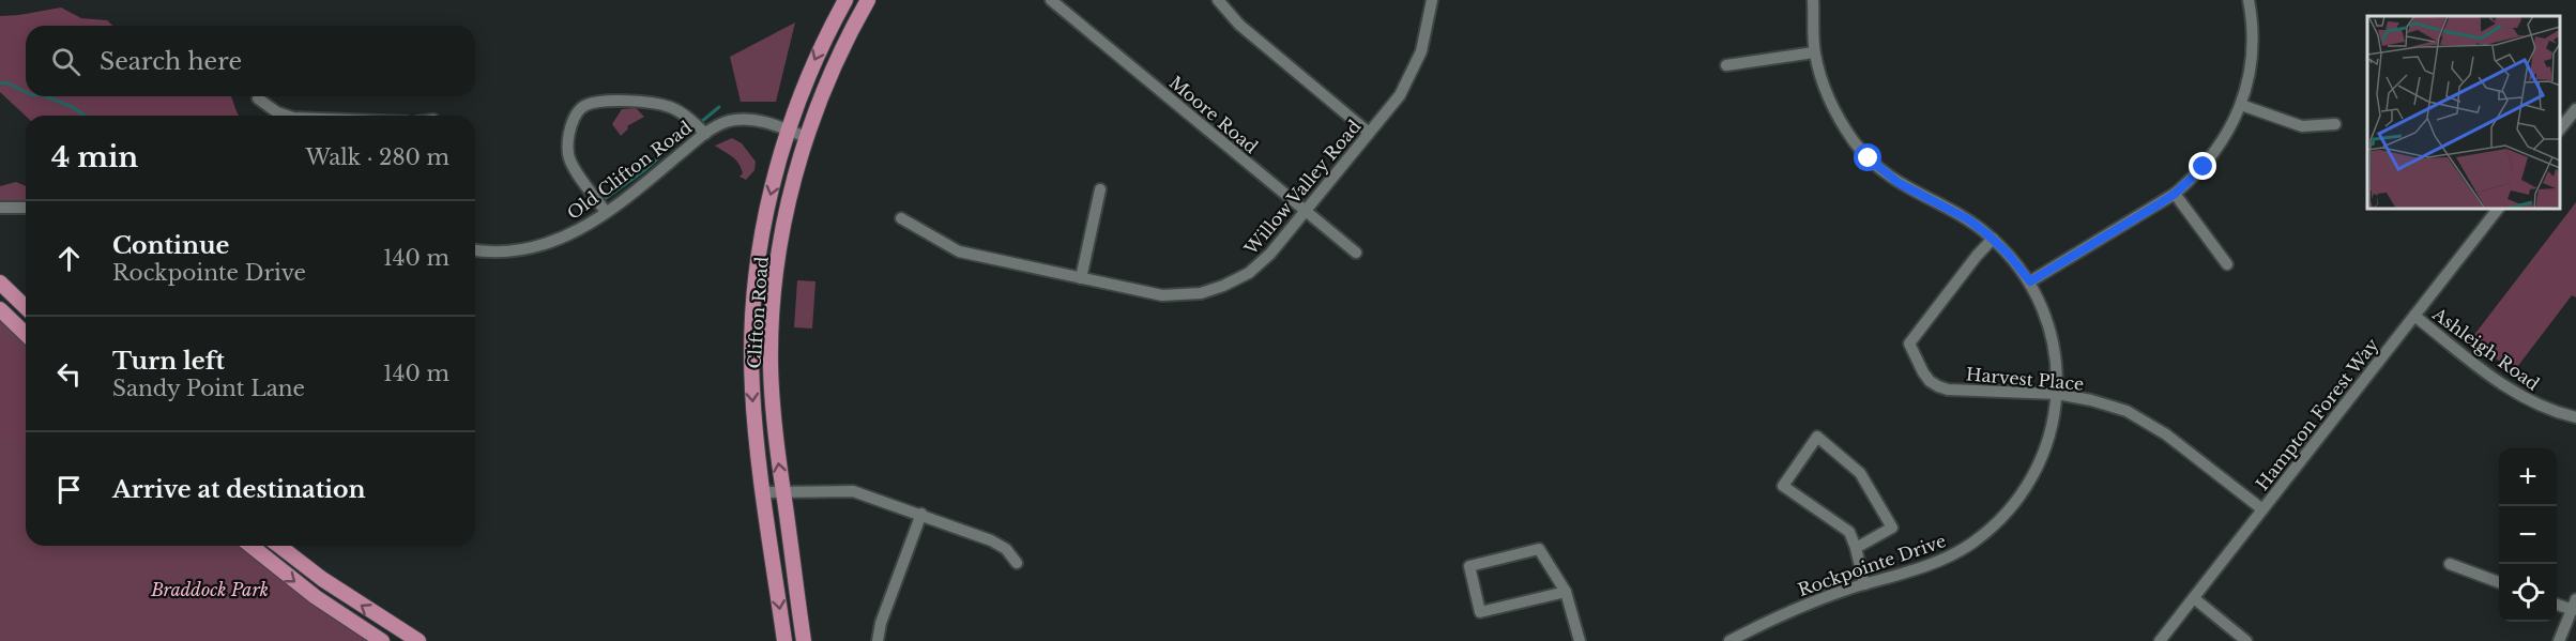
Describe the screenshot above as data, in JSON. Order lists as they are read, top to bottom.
{
  "streets": {
    "main road": ["Clifton Road"],
    "street": [
      "Moore Road",
      "Old Clifton Road",
      "Willow Valley Road",
      "Ashleigh Road",
      "Harvest Place",
      "Hampton Forest Way",
      "Rockpointe Drive"
    ]
  },
  "crossings": [
    ["Moore Road", "Willow Valley Road"],
    ["Old Clifton Road", "Clifton Road"],
    ["Ashleigh Road", "Hampton Forest Way"],
    ["Harvest Place", "Hampton Forest Way"],
    ["Harvest Place", "Rockpointe Drive"]
  ],
  "parks": ["Braddock Park"],
  "page": {
    "search": "Search here",
    "heading": ["4 min", "Walk · 280 m"],
    "list": [
      ["Continue", "Rockpointe Drive", "140 m"],
      ["Turn left", "Sandy Point Lane", "140 m"],
      "Arrive at destination"
    ],
    "map_buttons": ["+", "−"]
  }
}
